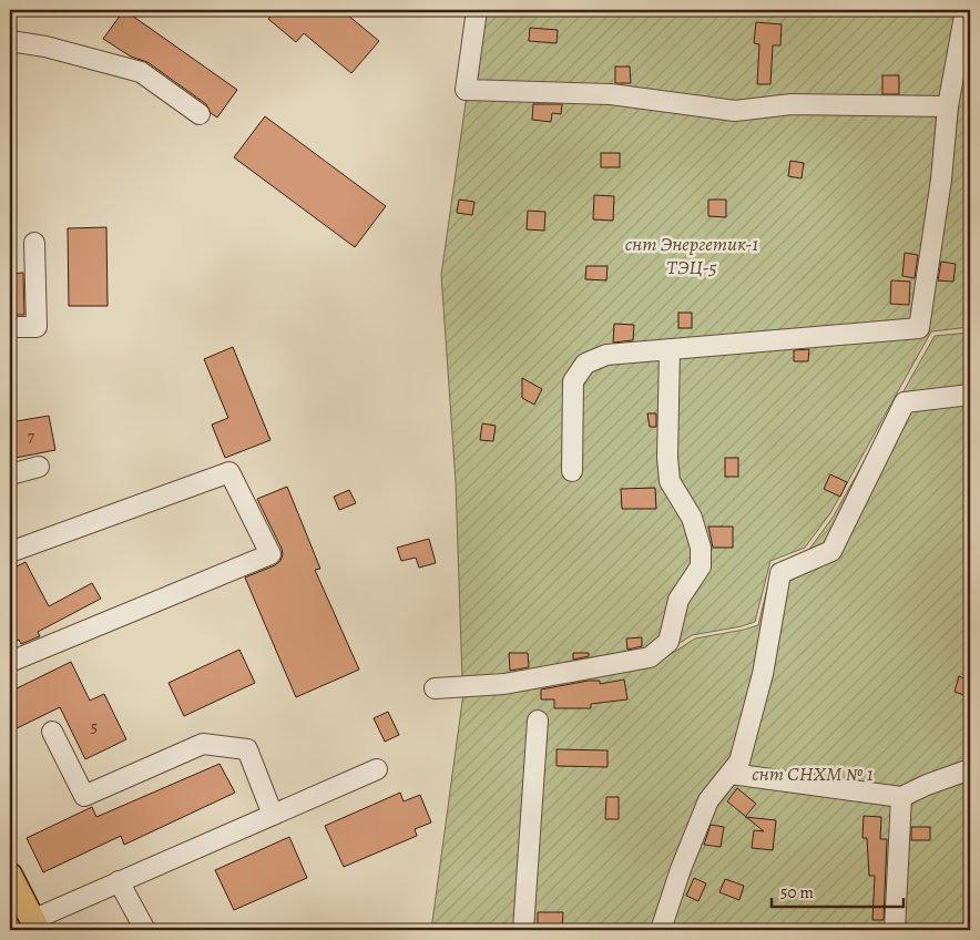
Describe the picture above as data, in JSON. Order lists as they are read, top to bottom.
{
  "parks": ["снт Энергетик-1 ТЭЦ-5", "снт СНХМ № 1"],
  "house_numbers": ["7", "5"],
  "scale_bar": "50 m"
}
